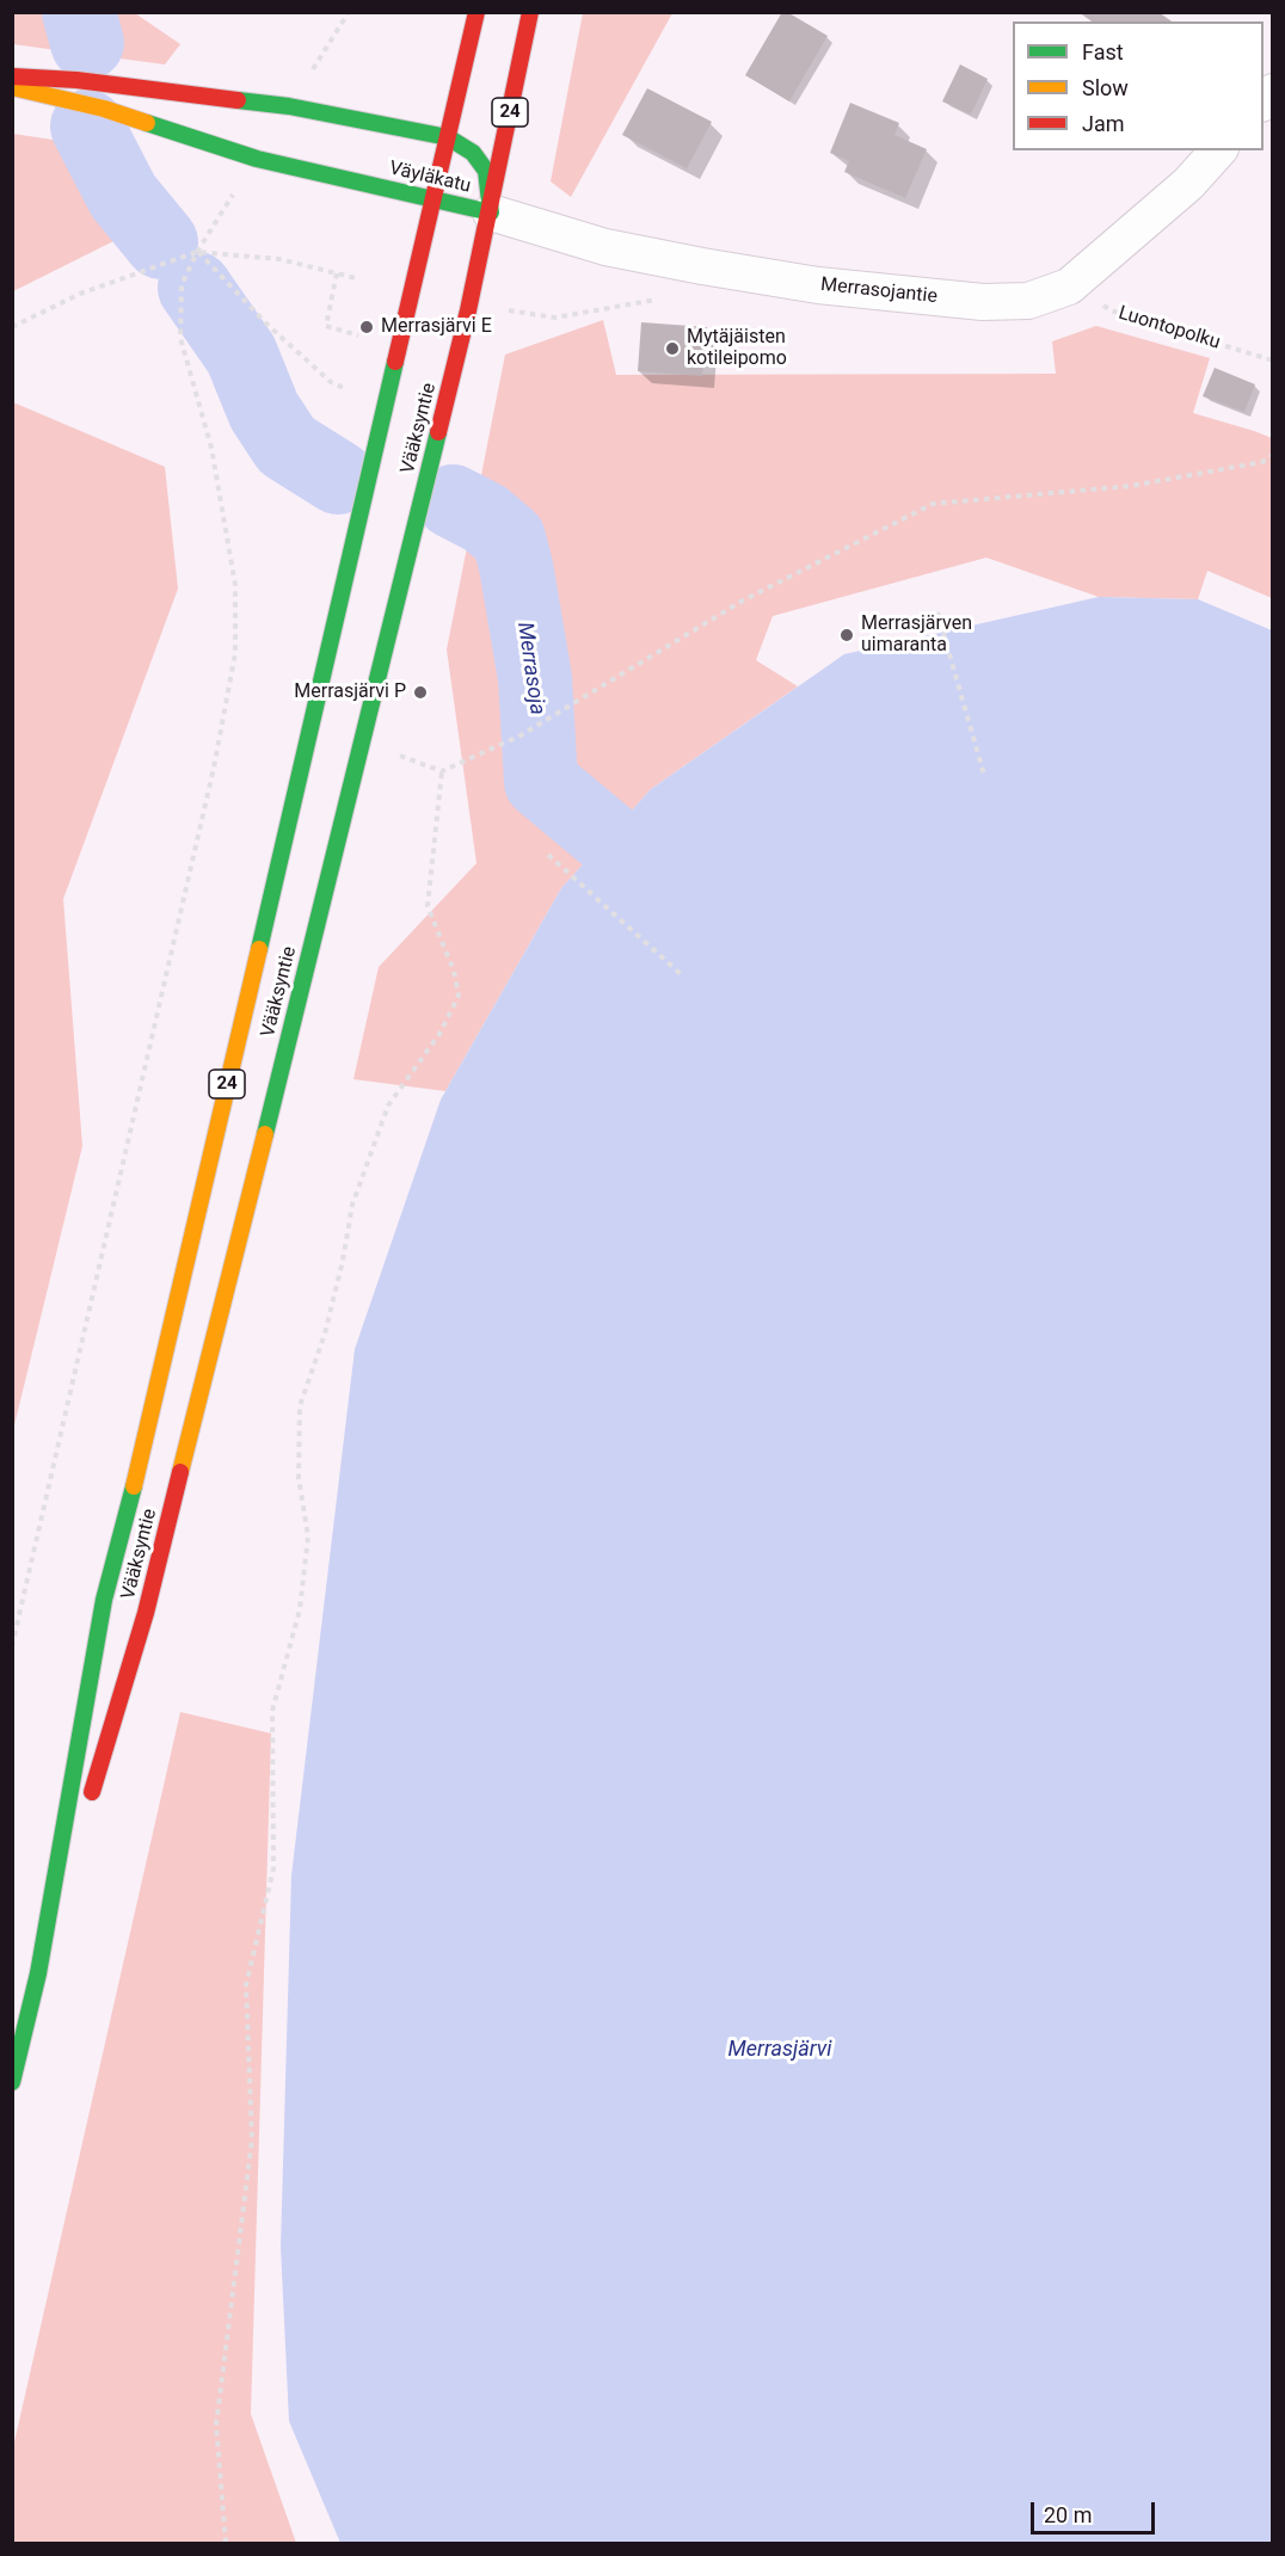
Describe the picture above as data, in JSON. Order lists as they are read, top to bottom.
{
  "streets": {
    "main road": ["24", "Väyläkatu", "Vääksyntie"],
    "street": ["Merrasojantie"],
    "path": ["Luontopolku"]
  },
  "crossings": [
    ["Väyläkatu", "Merrasojantie"],
    ["Väyläkatu", "Vääksyntie"],
    ["Merrasojantie", "Luontopolku"],
    ["Merrasojantie", "Vääksyntie"]
  ],
  "water": ["Merrasoja", "Merrasjärvi"],
  "places": [
    "Merrasjärvi E",
    "Mytäjäisten kotileipomo",
    "Merrasjärven uimaranta",
    "Merrasjärvi P"
  ],
  "legend": ["Fast", "Slow", "Jam"],
  "scale_bar": "20 m"
}
